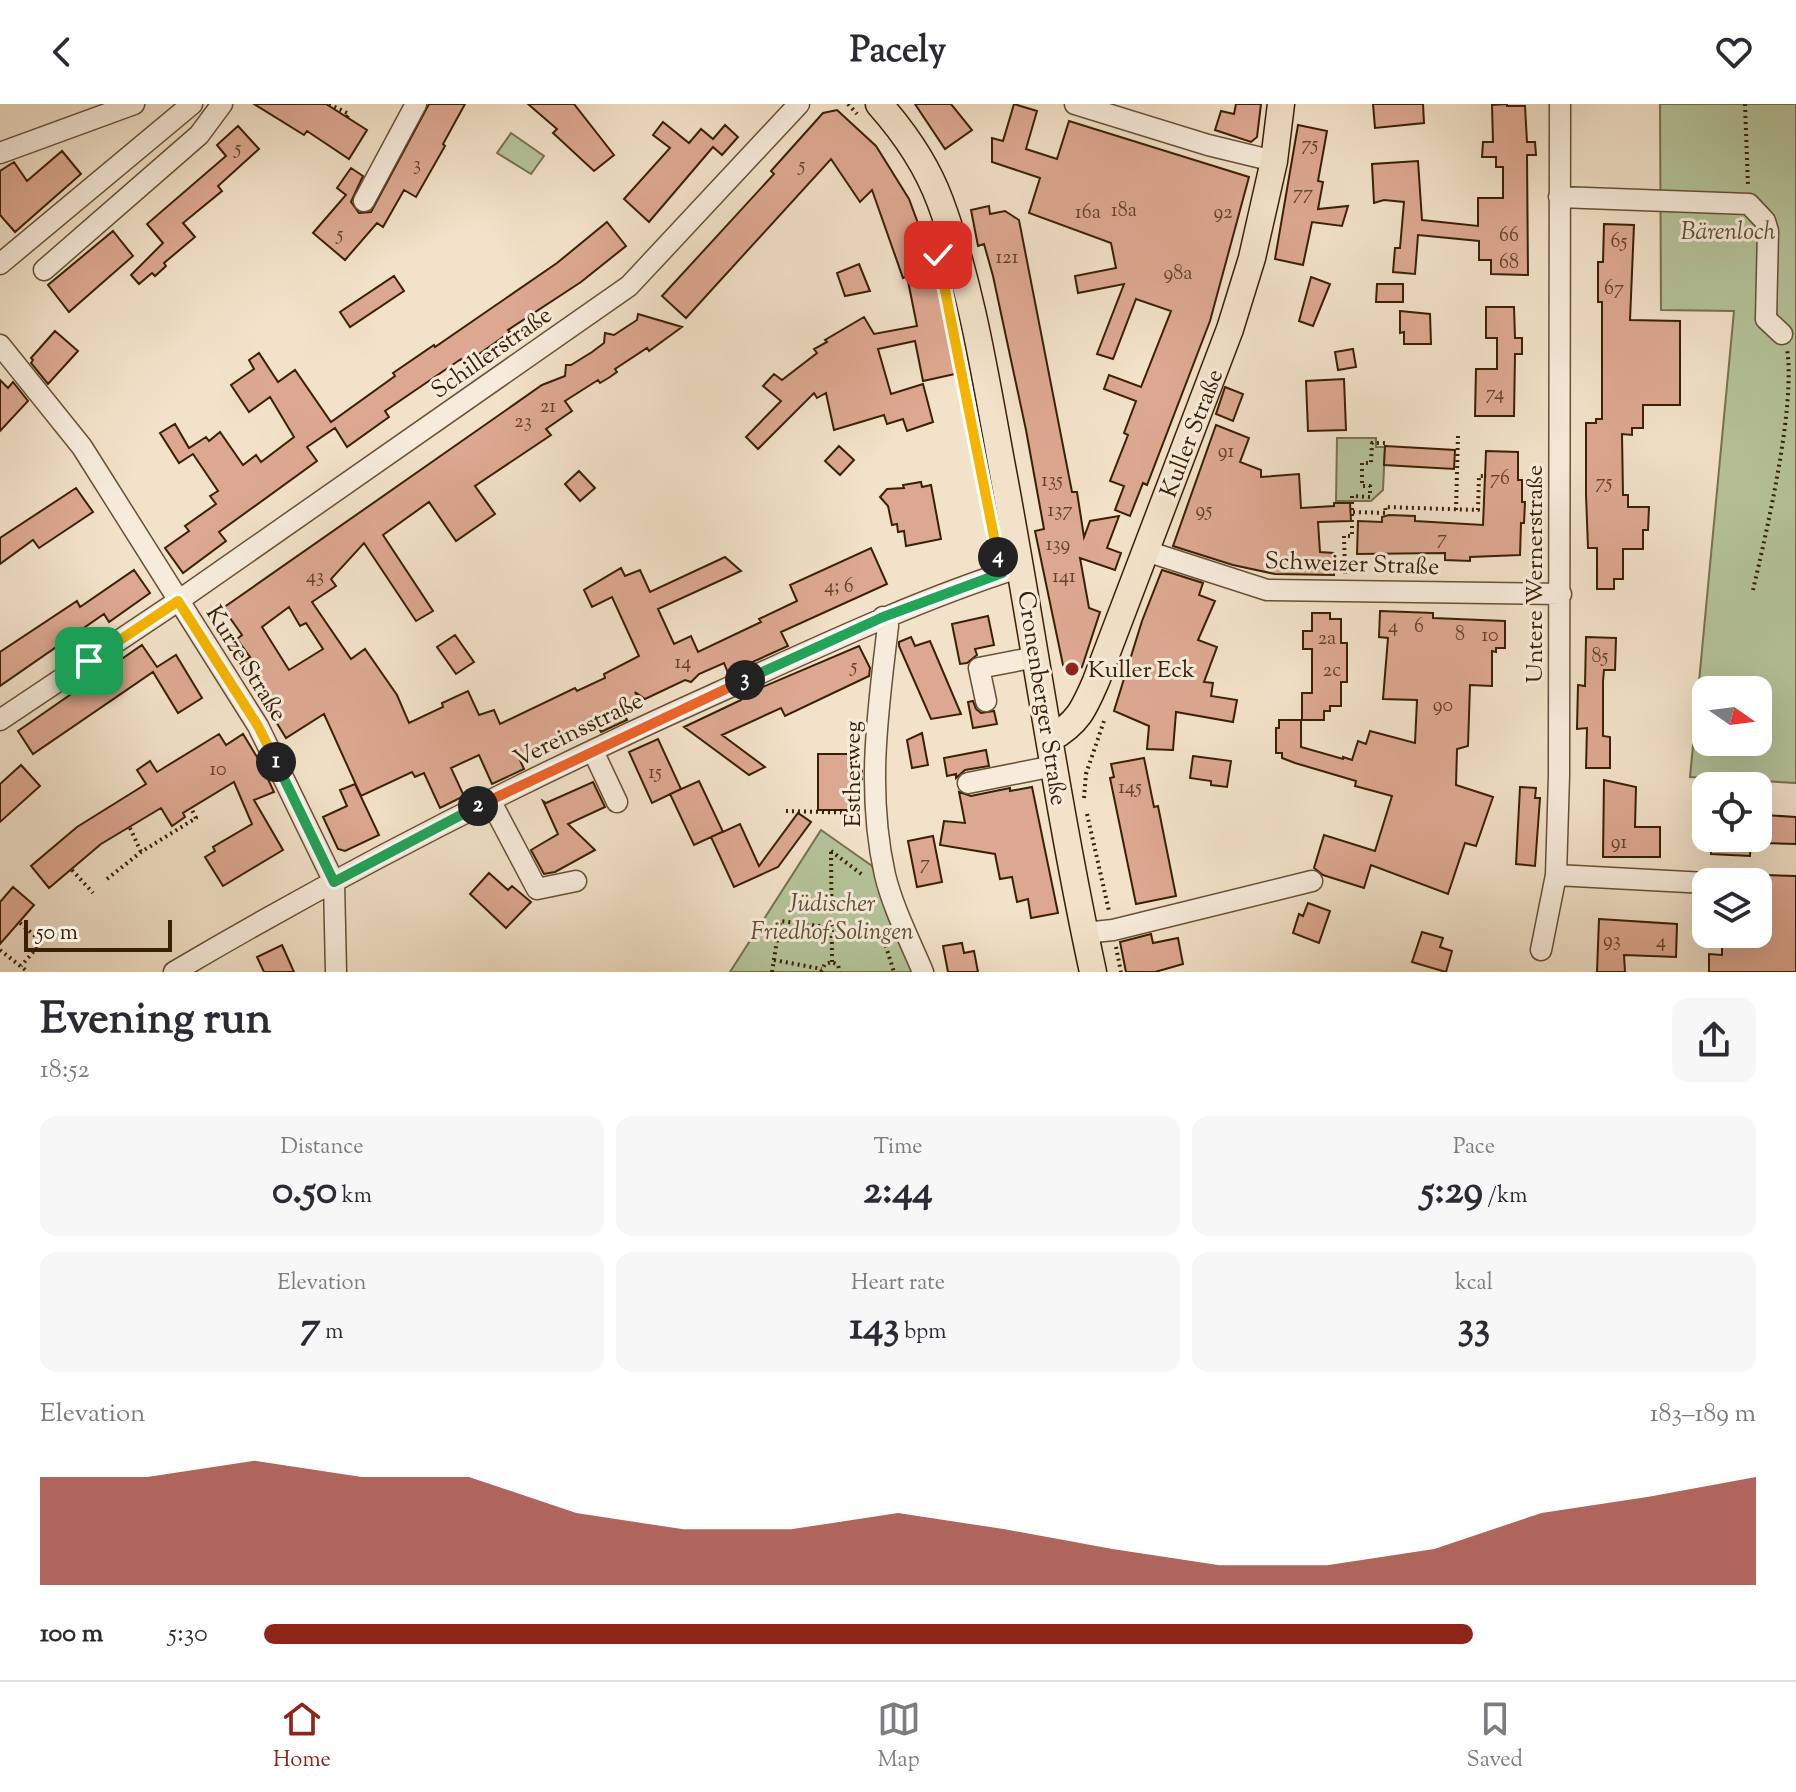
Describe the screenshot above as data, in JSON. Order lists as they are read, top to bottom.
{
  "streets": {
    "main road": ["Kuller Straße", "Cronenberger Straße"],
    "street": [
      "Schillerstraße",
      "Schweizer Straße",
      "Untere Wernerstraße",
      "Kurze Straße",
      "Vereinsstraße",
      "Estherweg"
    ]
  },
  "crossings": [
    ["Schillerstraße", "Kurze Straße"],
    ["Kuller Straße", "Schweizer Straße"],
    ["Kuller Straße", "Cronenberger Straße"],
    ["Schweizer Straße", "Untere Wernerstraße"],
    ["Kurze Straße", "Vereinsstraße"],
    ["Cronenberger Straße", "Vereinsstraße"],
    ["Vereinsstraße", "Estherweg"]
  ],
  "parks": ["Bärenloch", "Jüdischer Friedhof Solingen"],
  "places": ["Kuller Eck"],
  "house_numbers": [
    "75",
    "5",
    "3",
    "5",
    "77",
    "18a",
    "16a",
    "92",
    "5",
    "66",
    "65",
    "121",
    "68",
    "98a",
    "67",
    "74",
    "21",
    "23",
    "91",
    "76",
    "135",
    "75",
    "137",
    "95",
    "7",
    "139",
    "43",
    "141",
    "4; 6",
    "4",
    "6",
    "8",
    "10",
    "2a",
    "85",
    "14",
    "5",
    "2c",
    "90",
    "10",
    "15",
    "145",
    "91",
    "7",
    "93",
    "4"
  ],
  "scale_bar": "50 m",
  "north": "right",
  "page": {
    "header": "Pacely",
    "pins": [
      "4",
      "3",
      "1",
      "2"
    ],
    "scale": "50 m",
    "heading": ["Evening run", "18:52"],
    "stats": [
      ["Distance", "0.50 km"],
      ["Time", "2:44"],
      ["Pace", "5:29 /km"],
      ["Elevation", "7 m"],
      ["Heart rate", "143 bpm"],
      ["kcal", "33"]
    ],
    "chart": ["Elevation", "183–189 m"],
    "list": [
      {
        "name": "100 m",
        "note": "5:30"
      }
    ],
    "tabs": ["Home", "Map", "Saved"]
  }
}
